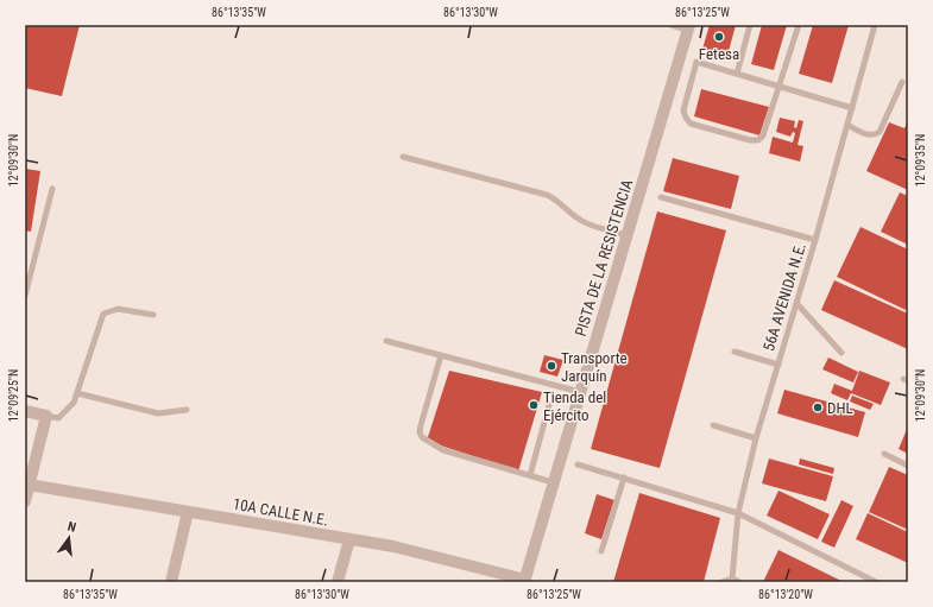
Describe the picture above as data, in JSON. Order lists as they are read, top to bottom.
{
  "streets": {
    "street": ["PISTA DE LA RESISTENCIA", "10A CALLE N.E."],
    "lane": ["56A AVENIDA N.E."]
  },
  "crossings": [
    ["PISTA DE LA RESISTENCIA", "10A CALLE N.E."]
  ],
  "places": [
    "Fetesa",
    "Transporte Jarquín",
    "Tienda del Ejército",
    "DHL"
  ],
  "north": "top",
  "coordinates": [
    "86°13'35\"W",
    "86°13'30\"W",
    "86°13'25\"W",
    "12°09'30\"N",
    "12°09'35\"N",
    "12°09'25\"N",
    "86°13'20\"W"
  ]
}
